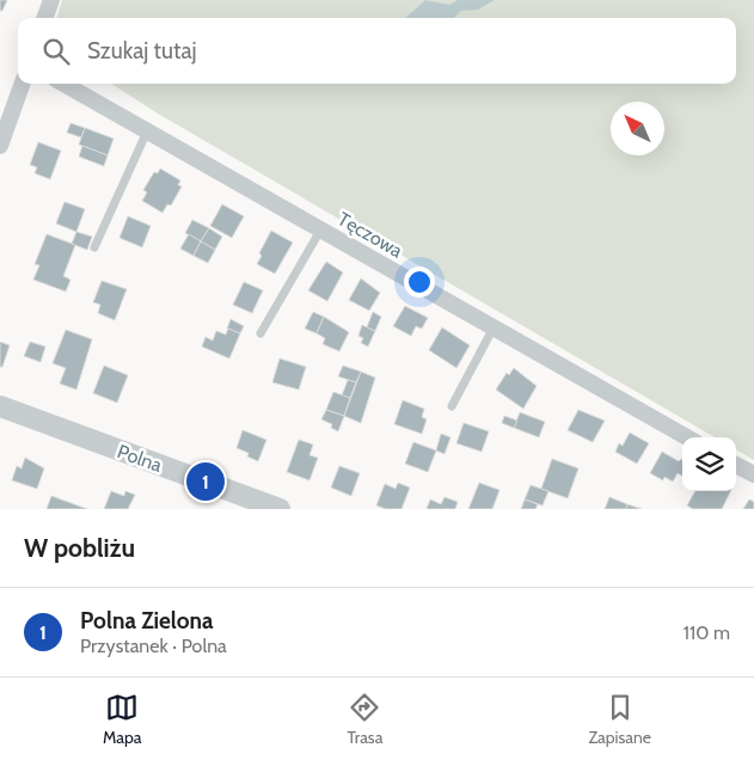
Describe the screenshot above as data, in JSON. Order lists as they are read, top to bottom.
{
  "streets": {
    "street": ["Tęczowa", "Polna"]
  },
  "north": "top left",
  "page": {
    "search": "Szukaj tutaj",
    "pins": "1",
    "heading": "W pobliżu",
    "list": [
      {
        "mark": "1",
        "name": "Polna Zielona",
        "note": "Przystanek · Polna",
        "value": "110 m"
      }
    ],
    "nav": ["Mapa", "Trasa", "Zapisane"]
  }
}
